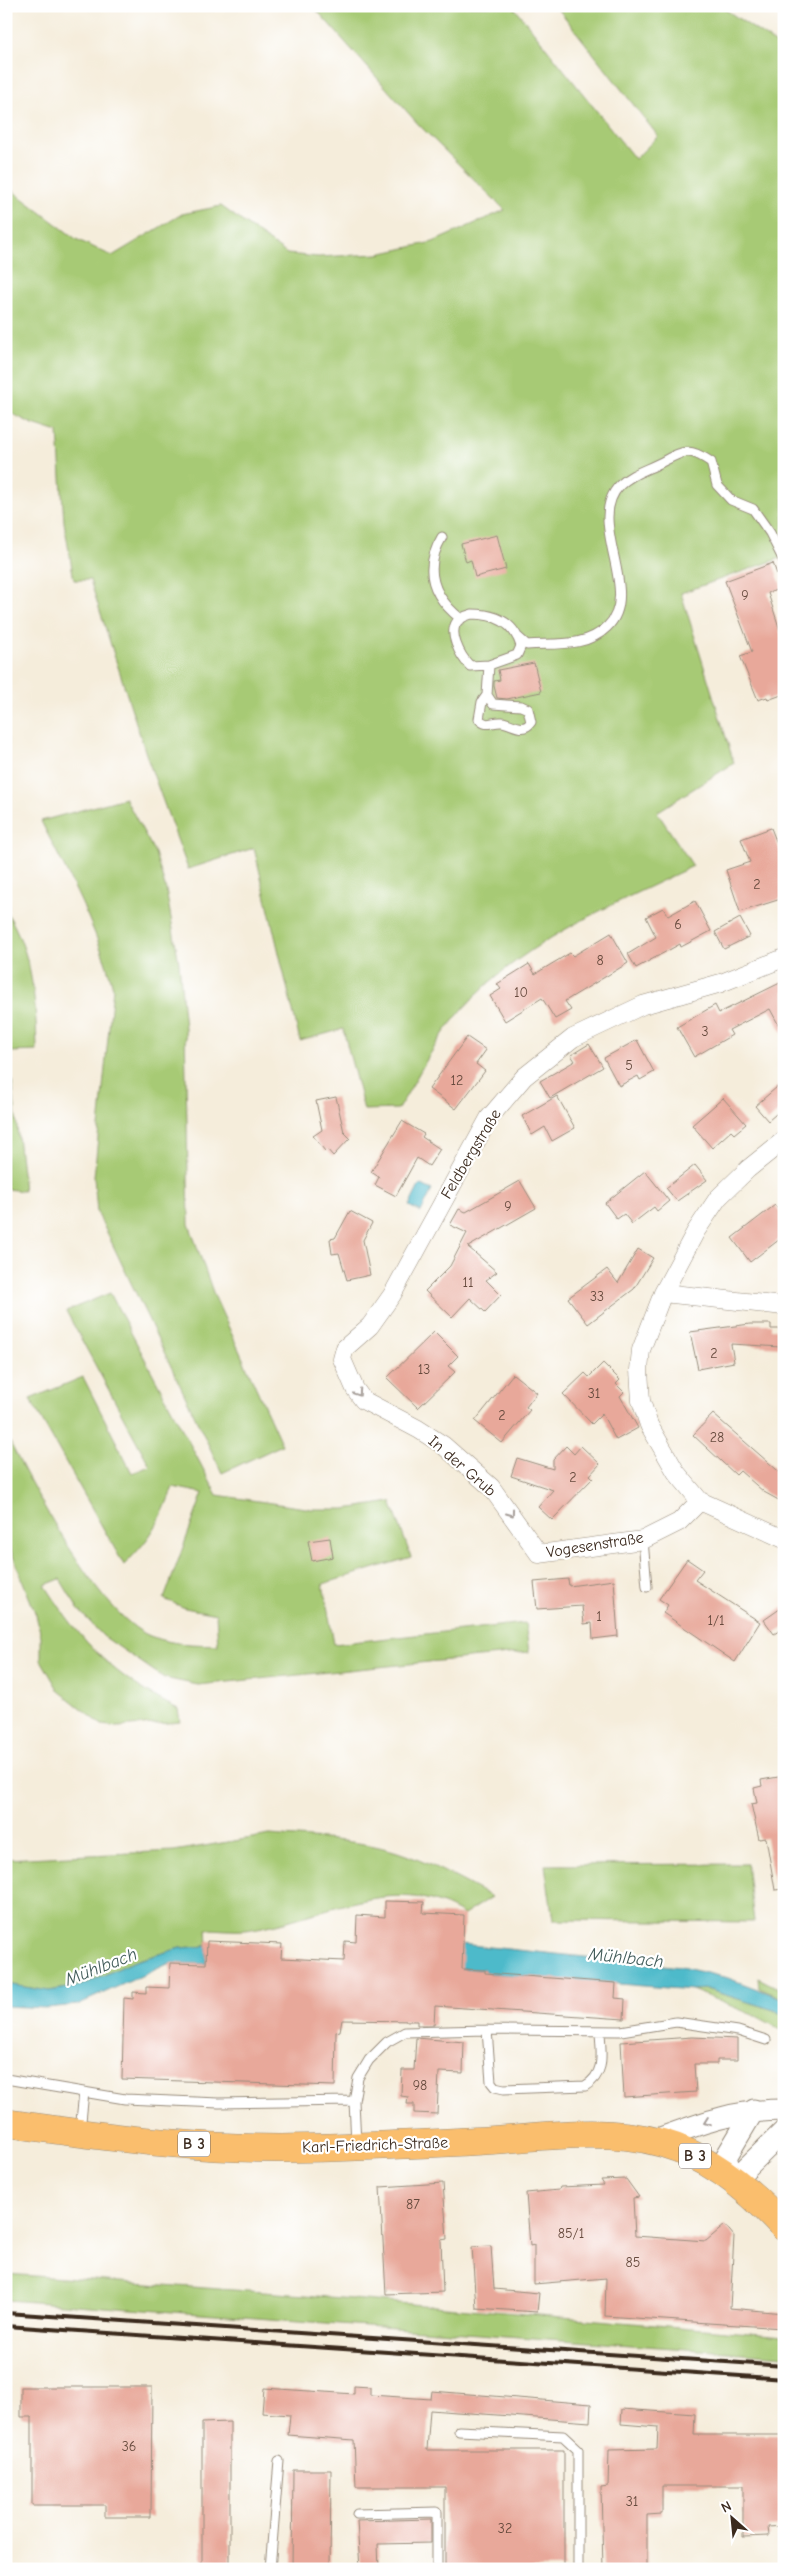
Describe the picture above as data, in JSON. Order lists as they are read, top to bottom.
{
  "streets": {
    "main road": ["B 3", "Karl-Friedrich-Straße"],
    "street": ["Feldbergstraße", "In der Grub", "Vogesenstraße"]
  },
  "crossings": [
    ["Feldbergstraße", "In der Grub"],
    ["In der Grub", "Vogesenstraße"],
    ["B 3", "Karl-Friedrich-Straße"]
  ],
  "one_way": ["In der Grub"],
  "water": ["Mühlbach"],
  "house_numbers": [
    "9",
    "2",
    "6",
    "8",
    "10",
    "3",
    "5",
    "12",
    "9",
    "11",
    "33",
    "2",
    "13",
    "31",
    "2",
    "28",
    "2",
    "1",
    "1/1",
    "98",
    "87",
    "85/1",
    "85",
    "36",
    "31",
    "32"
  ],
  "north": "top left"
}
